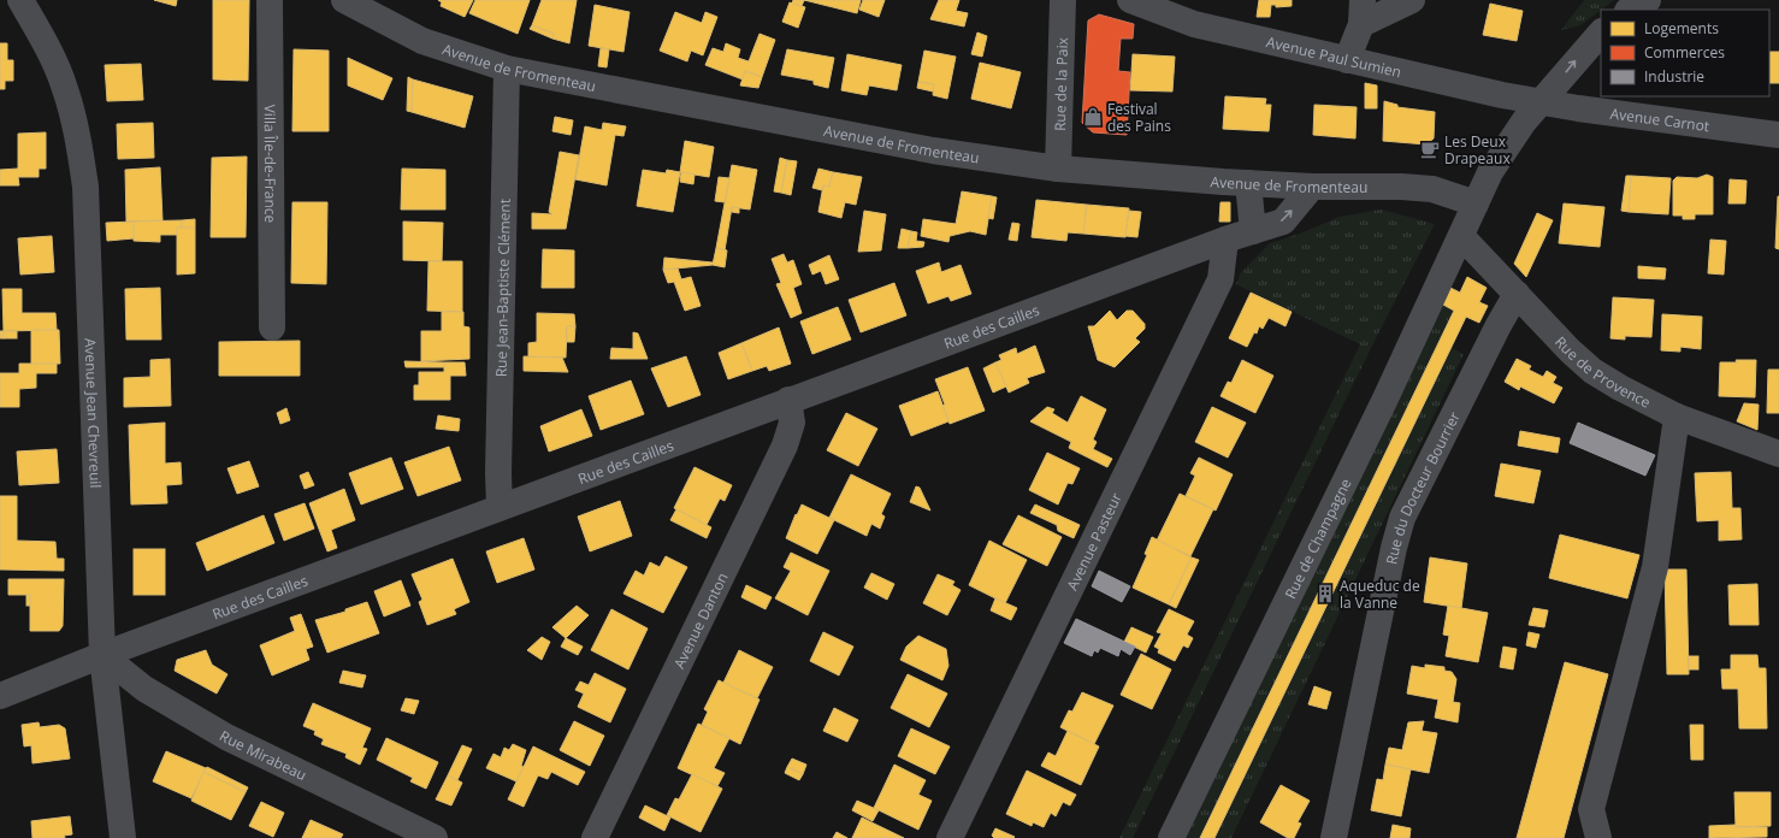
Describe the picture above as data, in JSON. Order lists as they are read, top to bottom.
{
  "streets": {
    "street": [
      "Avenue Paul Sumien",
      "Avenue de Fromenteau",
      "Rue de la Paix",
      "Avenue Carnot",
      "Villa Île-de-France",
      "Rue Jean-Baptiste Clément",
      "Rue des Cailles",
      "Rue de Provence",
      "Avenue Jean Chevreuil",
      "Rue du Docteur Bourrier",
      "Rue de Champagne",
      "Avenue Pasteur",
      "Avenue Danton",
      "Rue Mirabeau"
    ]
  },
  "crossings": [
    ["Avenue Paul Sumien", "Avenue Carnot"],
    ["Avenue Paul Sumien", "Rue de Champagne"],
    ["Avenue de Fromenteau", "Rue de la Paix"],
    ["Avenue de Fromenteau", "Rue Jean-Baptiste Clément"],
    ["Avenue de Fromenteau", "Rue des Cailles"],
    ["Avenue de Fromenteau", "Rue de Champagne"],
    ["Avenue Carnot", "Rue de Champagne"],
    ["Rue Jean-Baptiste Clément", "Rue des Cailles"],
    ["Rue des Cailles", "Avenue Jean Chevreuil"],
    ["Rue des Cailles", "Avenue Pasteur"],
    ["Rue des Cailles", "Avenue Danton"],
    ["Rue des Cailles", "Rue Mirabeau"],
    ["Rue de Provence", "Rue du Docteur Bourrier"],
    ["Rue de Provence", "Rue de Champagne"],
    ["Avenue Jean Chevreuil", "Rue Mirabeau"]
  ],
  "places": {
    "shop": ["Festival des Pains"],
    "cafe": ["Les Deux Drapeaux"],
    "building": ["Aqueduc de la Vanne"]
  },
  "legend": ["Logements", "Commerces", "Industrie"]
}
